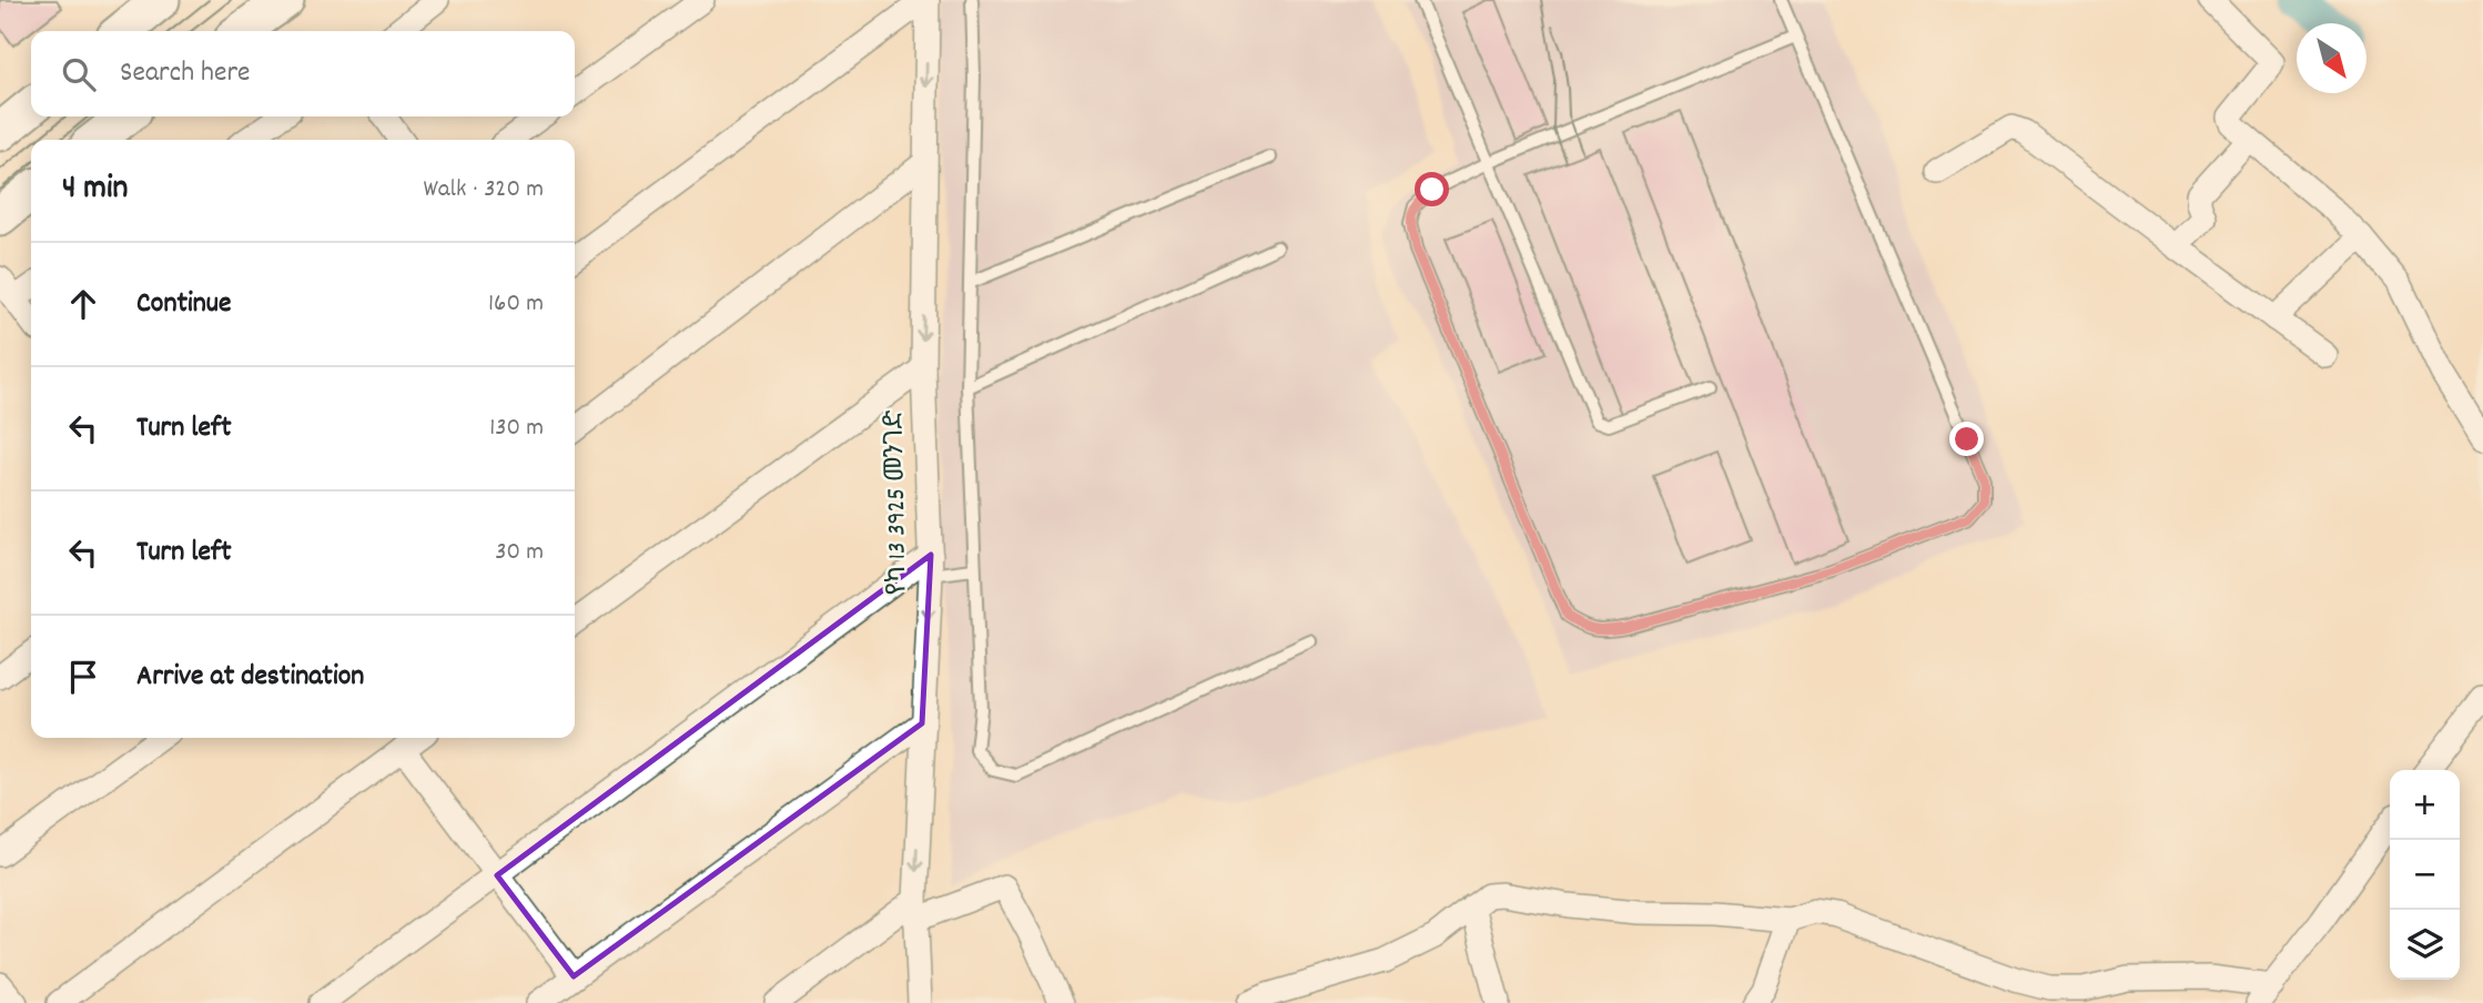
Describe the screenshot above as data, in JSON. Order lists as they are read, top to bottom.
{
  "streets": {
    "street": ["የካ 13 3925 መንገድ"]
  },
  "one_way": ["የካ 13 3925 መንገድ"],
  "north": "bottom right",
  "page": {
    "search": "Search here",
    "heading": ["4 min", "Walk · 320 m"],
    "list": [
      ["Continue", "160 m"],
      ["Turn left", "130 m"],
      ["Turn left", "30 m"],
      "Arrive at destination"
    ],
    "map_buttons": ["+", "−"]
  }
}
